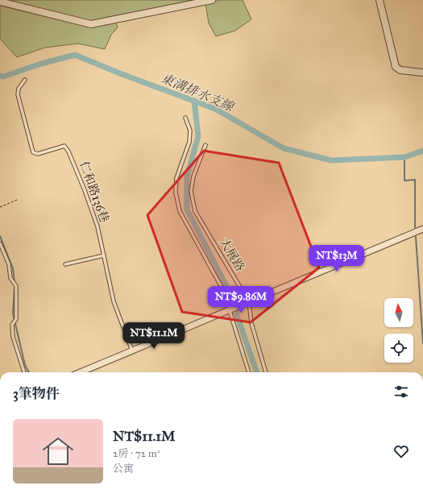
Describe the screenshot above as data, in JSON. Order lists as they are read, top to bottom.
{
  "streets": {
    "lane": ["仁和路136巷", "大展路"]
  },
  "water": ["東溝排水支線"],
  "north": "top",
  "page": {
    "price": ["NT$13M", "NT$9.86M", "NT$11.1M"],
    "heading": "3筆物件",
    "list": [
      {
        "name": "NT$11.1M",
        "note": "2房 · 72 m² · 公寓"
      }
    ]
  }
}
